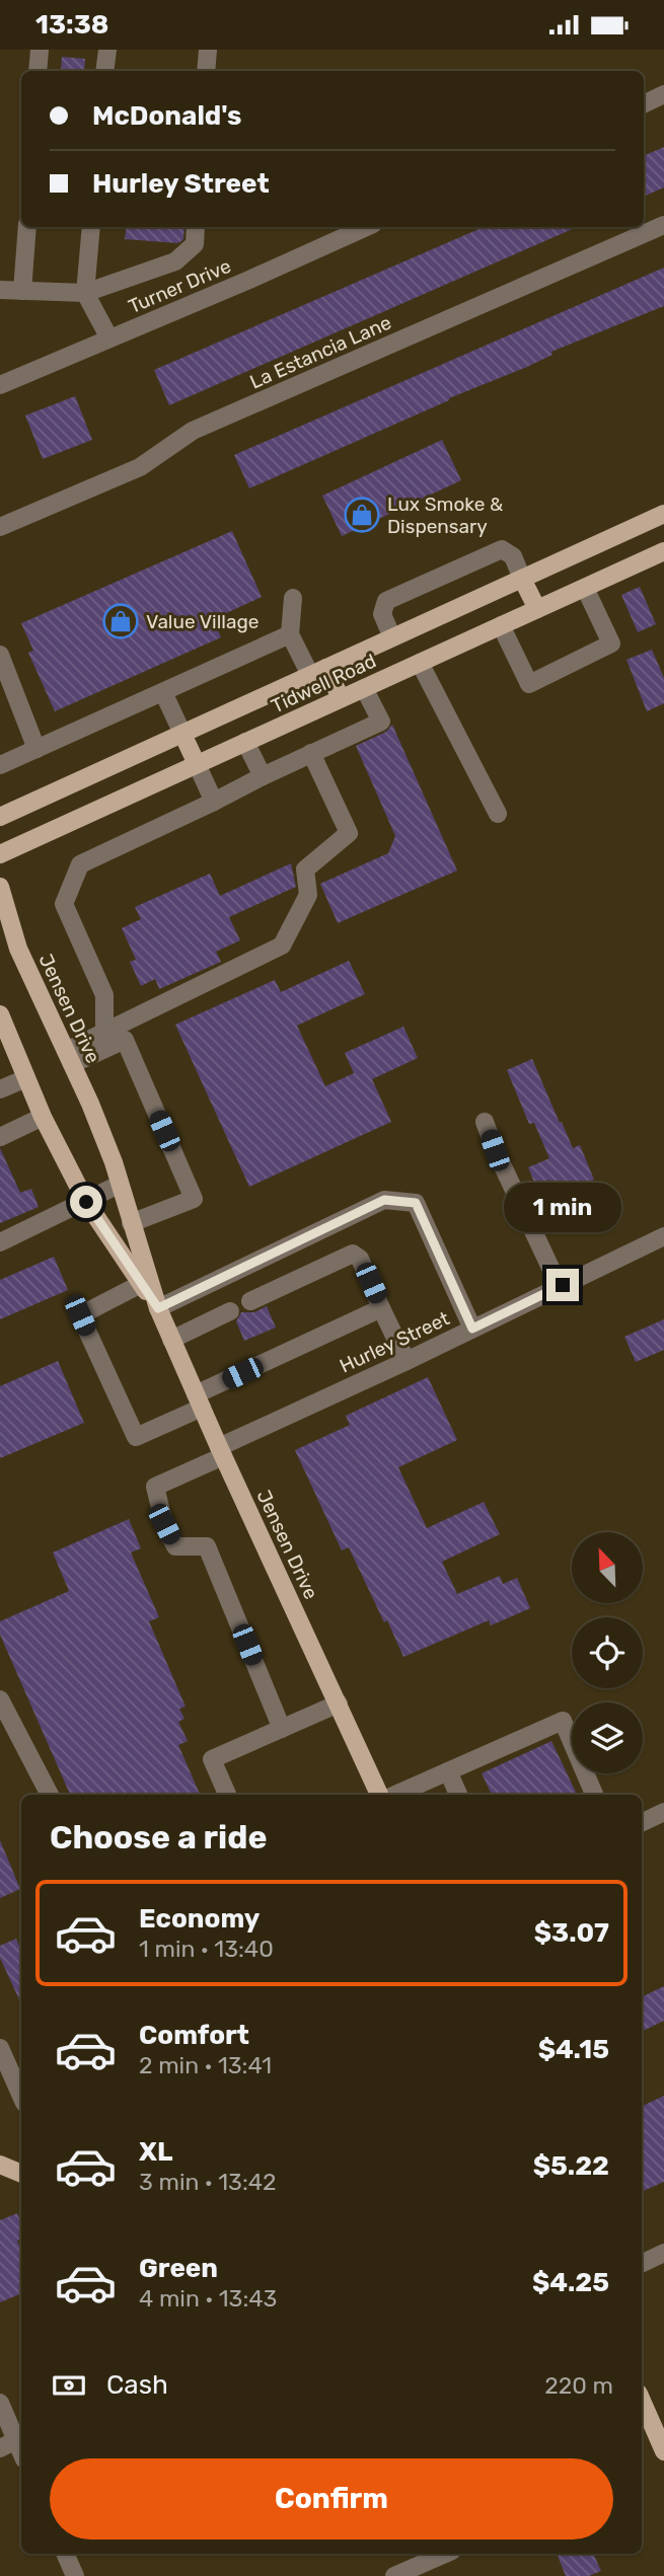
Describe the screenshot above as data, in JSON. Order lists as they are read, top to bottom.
{
  "streets": {
    "main road": ["Tidwell Road", "Jensen Drive"],
    "street": ["Turner Drive", "La Estancia Lane", "Hurley Street"]
  },
  "crossings": [
    ["Jensen Drive", "Hurley Street"]
  ],
  "places": {
    "shop": ["Lux Smoke & Dispensary", "Value Village"]
  },
  "north": "top left",
  "page": {
    "status": "13:38",
    "banner": ["McDonald's", "Hurley Street"],
    "bubble": "1 min",
    "heading": "Choose a ride",
    "list": [
      {
        "name": "Economy",
        "note": "1 min · 13:40",
        "value": "$3.07"
      },
      {
        "name": "Comfort",
        "note": "2 min · 13:41",
        "value": "$4.15"
      },
      {
        "name": "XL",
        "note": "3 min · 13:42",
        "value": "$5.22"
      },
      {
        "name": "Green",
        "note": "4 min · 13:43",
        "value": "$4.25"
      }
    ],
    "pay": ["Cash", "220 m"],
    "buttons": "Confirm"
  }
}
